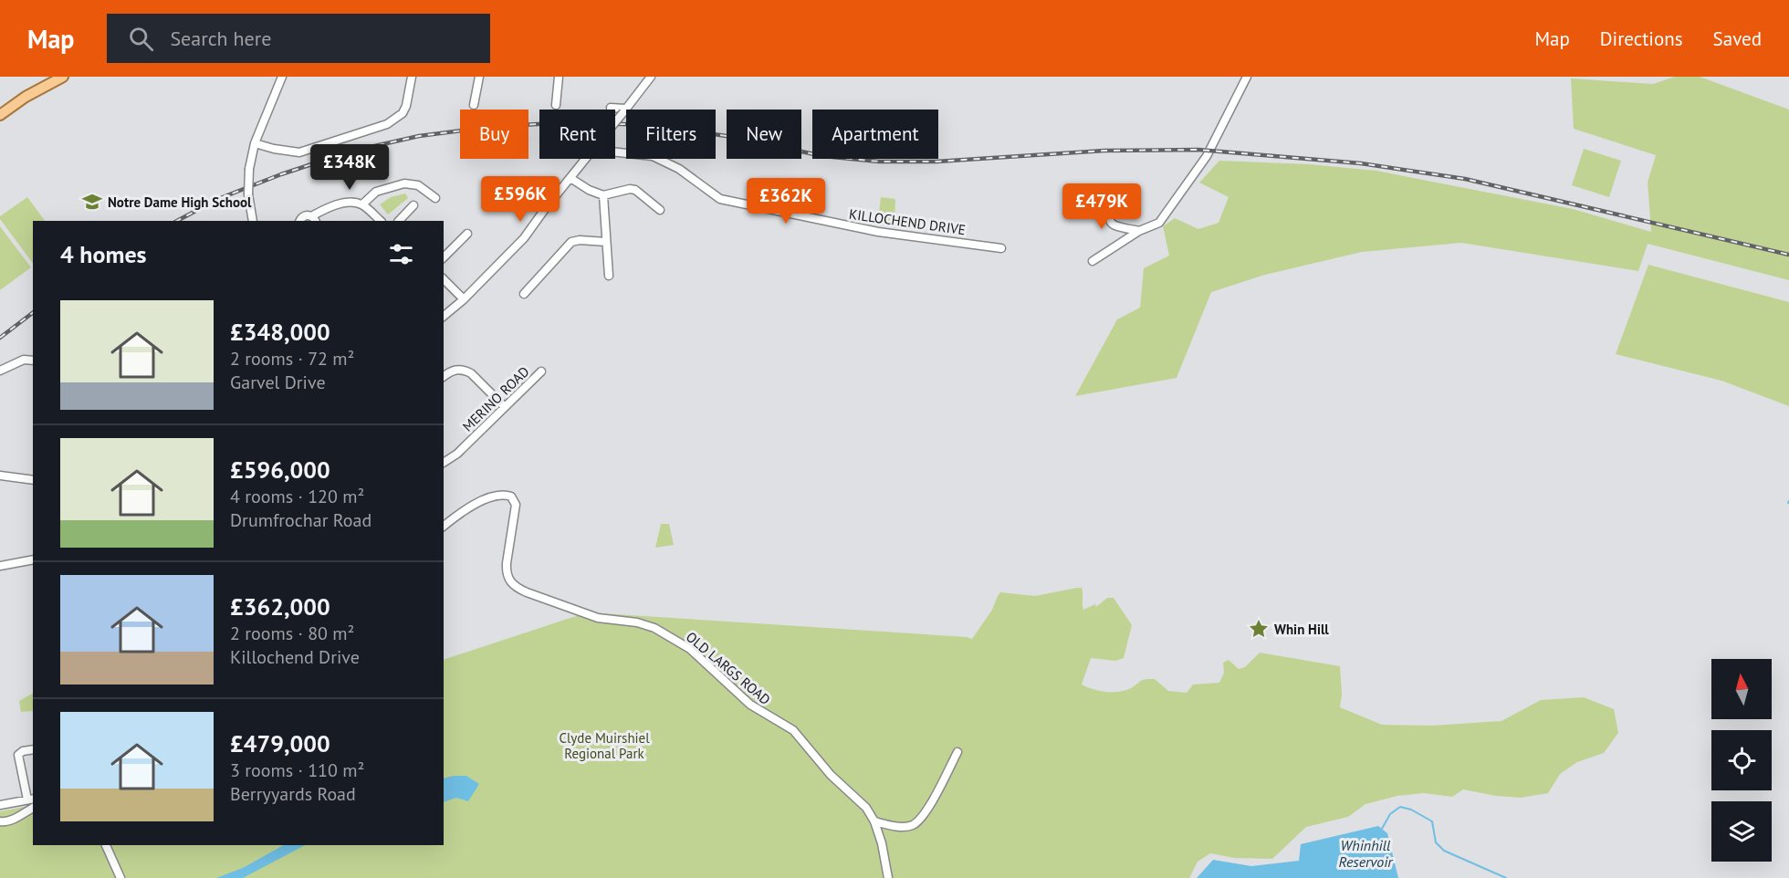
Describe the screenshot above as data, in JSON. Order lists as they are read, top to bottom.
{
  "streets": {
    "street": ["KILLOCHEND DRIVE", "MERINO ROAD", "OLD LARGS ROAD"]
  },
  "water": ["Whinhill Reservoir"],
  "parks": ["Clyde Muirshiel Regional Park"],
  "places": {
    "school or university": ["Notre Dame High School"],
    "place": ["Whin Hill"]
  },
  "north": "top",
  "page": {
    "header": "Map",
    "search": "Search here",
    "nav": ["Map", "Directions", "Saved"],
    "chip": [
      "Buy",
      "Rent",
      "Filters",
      "New",
      "Apartment"
    ],
    "price": [
      "£348K",
      "£596K",
      "£362K",
      "£479K"
    ],
    "heading": "4 homes",
    "list": [
      {
        "name": "£348,000",
        "note": "2 rooms · 72 m² · Garvel Drive"
      },
      {
        "name": "£596,000",
        "note": "4 rooms · 120 m² · Drumfrochar Road"
      },
      {
        "name": "£362,000",
        "note": "2 rooms · 80 m² · Killochend Drive"
      },
      {
        "name": "£479,000",
        "note": "3 rooms · 110 m² · Berryyards Road"
      }
    ]
  }
}
